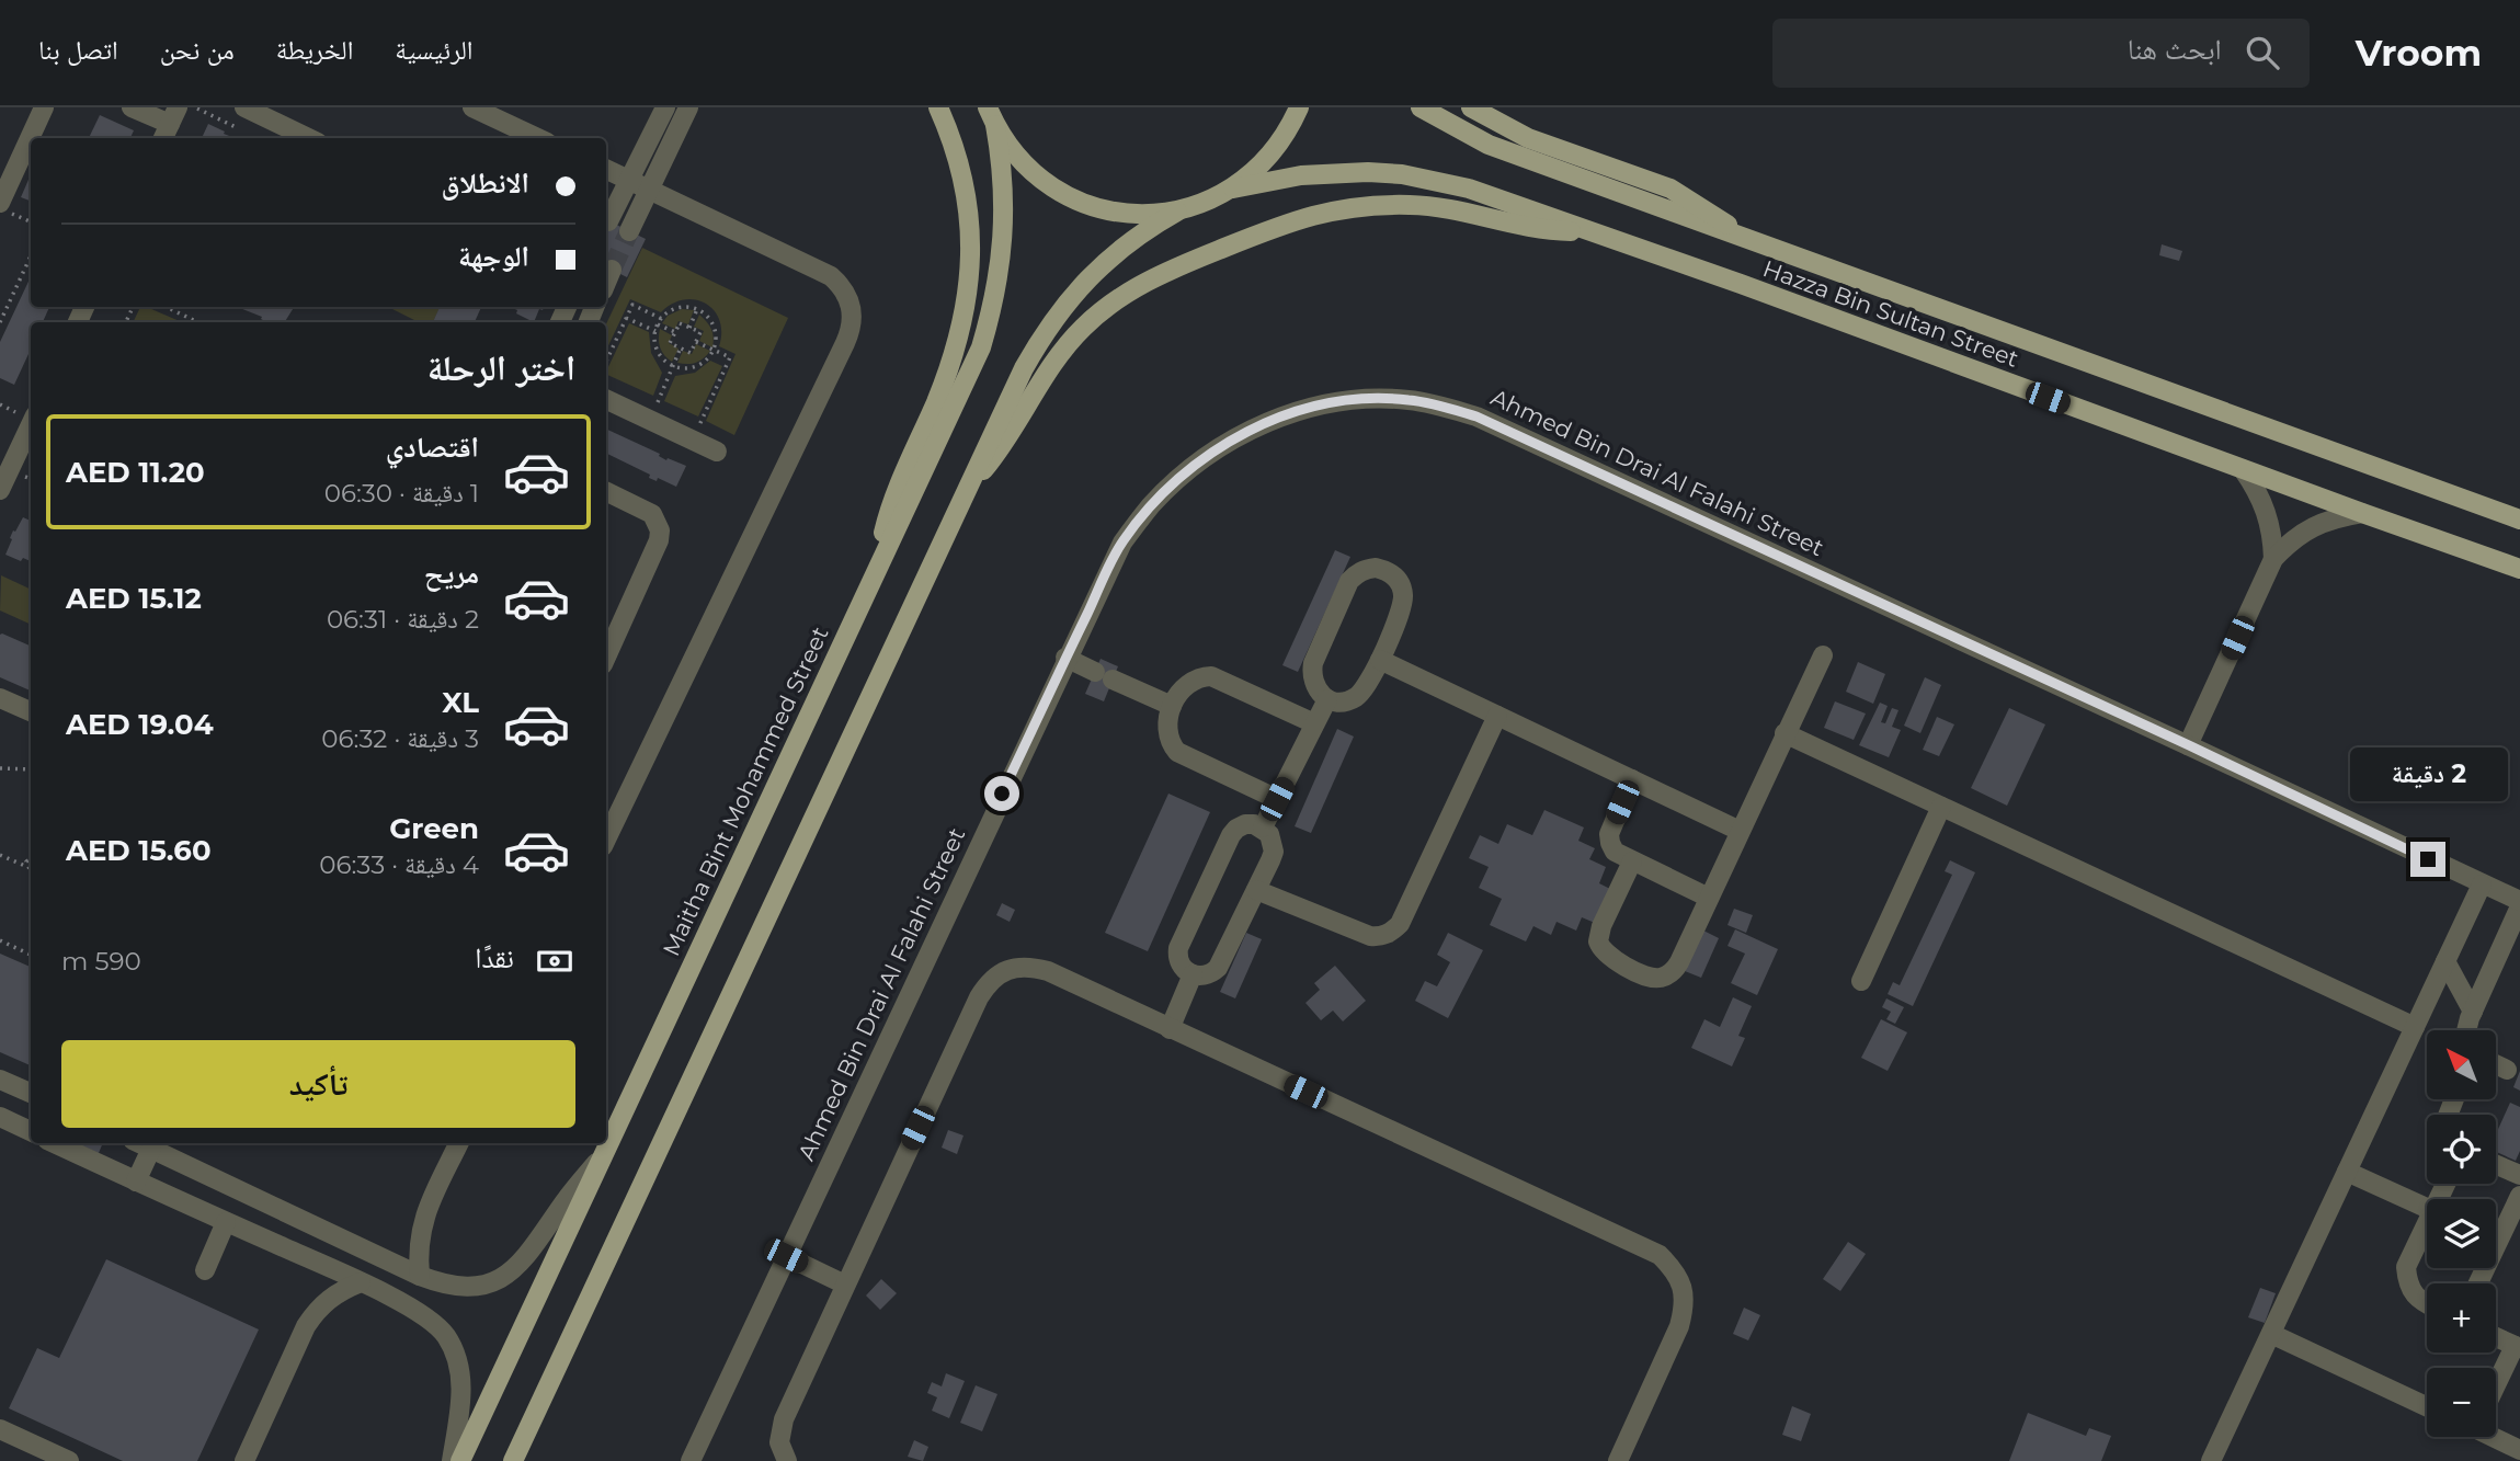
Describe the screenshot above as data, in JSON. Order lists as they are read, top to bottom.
{
  "streets": {
    "main road": ["Hazza Bin Sultan Street", "Maitha Bint Mohammed Street"],
    "street": ["Ahmed Bin Drai Al Falahi Street"]
  },
  "north": "top left",
  "page": {
    "header": "Vroom",
    "search": "ابحث هنا",
    "nav": [
      "الرئيسية",
      "الخريطة",
      "من نحن",
      "اتصل بنا"
    ],
    "banner": ["الانطلاق", "الوجهة"],
    "heading": "اختر الرحلة",
    "list": [
      {
        "name": "اقتصادي",
        "note": "1 دقيقة · 06:30",
        "value": "AED 11.20"
      },
      {
        "name": "مريح",
        "note": "2 دقيقة · 06:31",
        "value": "AED 15.12"
      },
      {
        "name": "XL",
        "note": "3 دقيقة · 06:32",
        "value": "AED 19.04"
      },
      {
        "name": "Green",
        "note": "4 دقيقة · 06:33",
        "value": "AED 15.60"
      }
    ],
    "bubble": "2 دقيقة",
    "pay": ["نقدًا", "590 m"],
    "buttons": "تأكيد",
    "map_buttons": ["+", "−"]
  }
}
